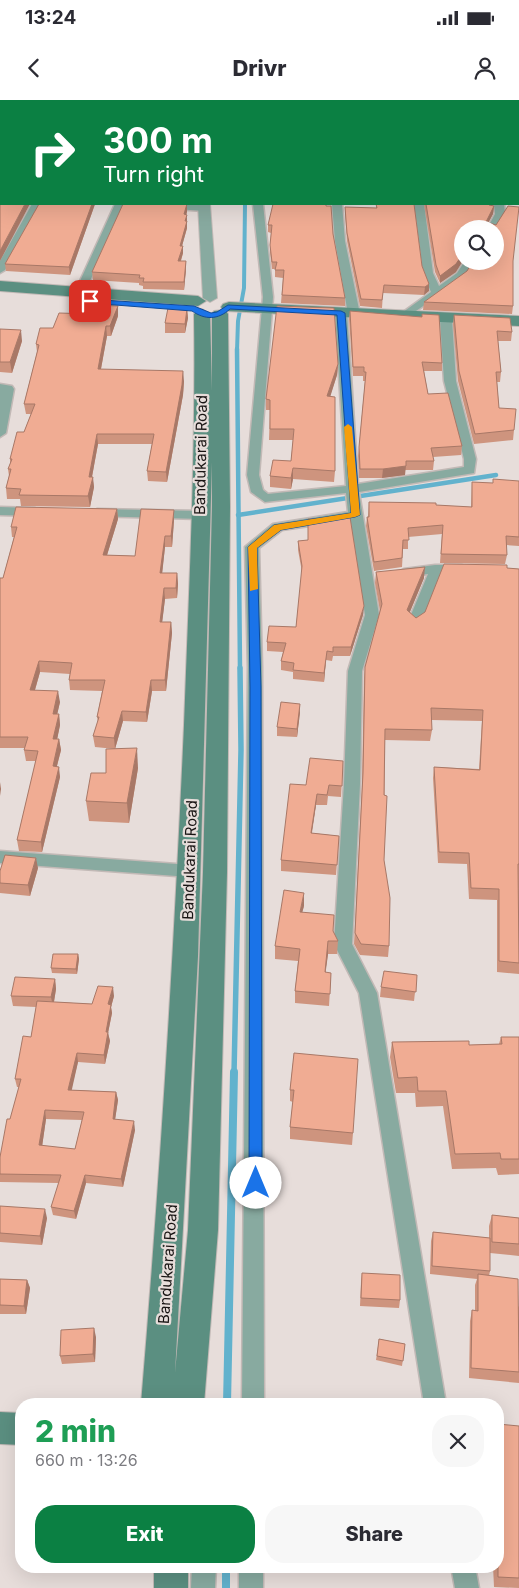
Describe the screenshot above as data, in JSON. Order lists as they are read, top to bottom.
{
  "streets": {
    "main road": ["Bandukarai Road"]
  },
  "page": {
    "status": "13:24",
    "header": "Drivr",
    "turn": ["300 m", "Turn right"],
    "heading": ["2 min", "660 m · 13:26"],
    "buttons": ["Exit", "Share"]
  }
}
